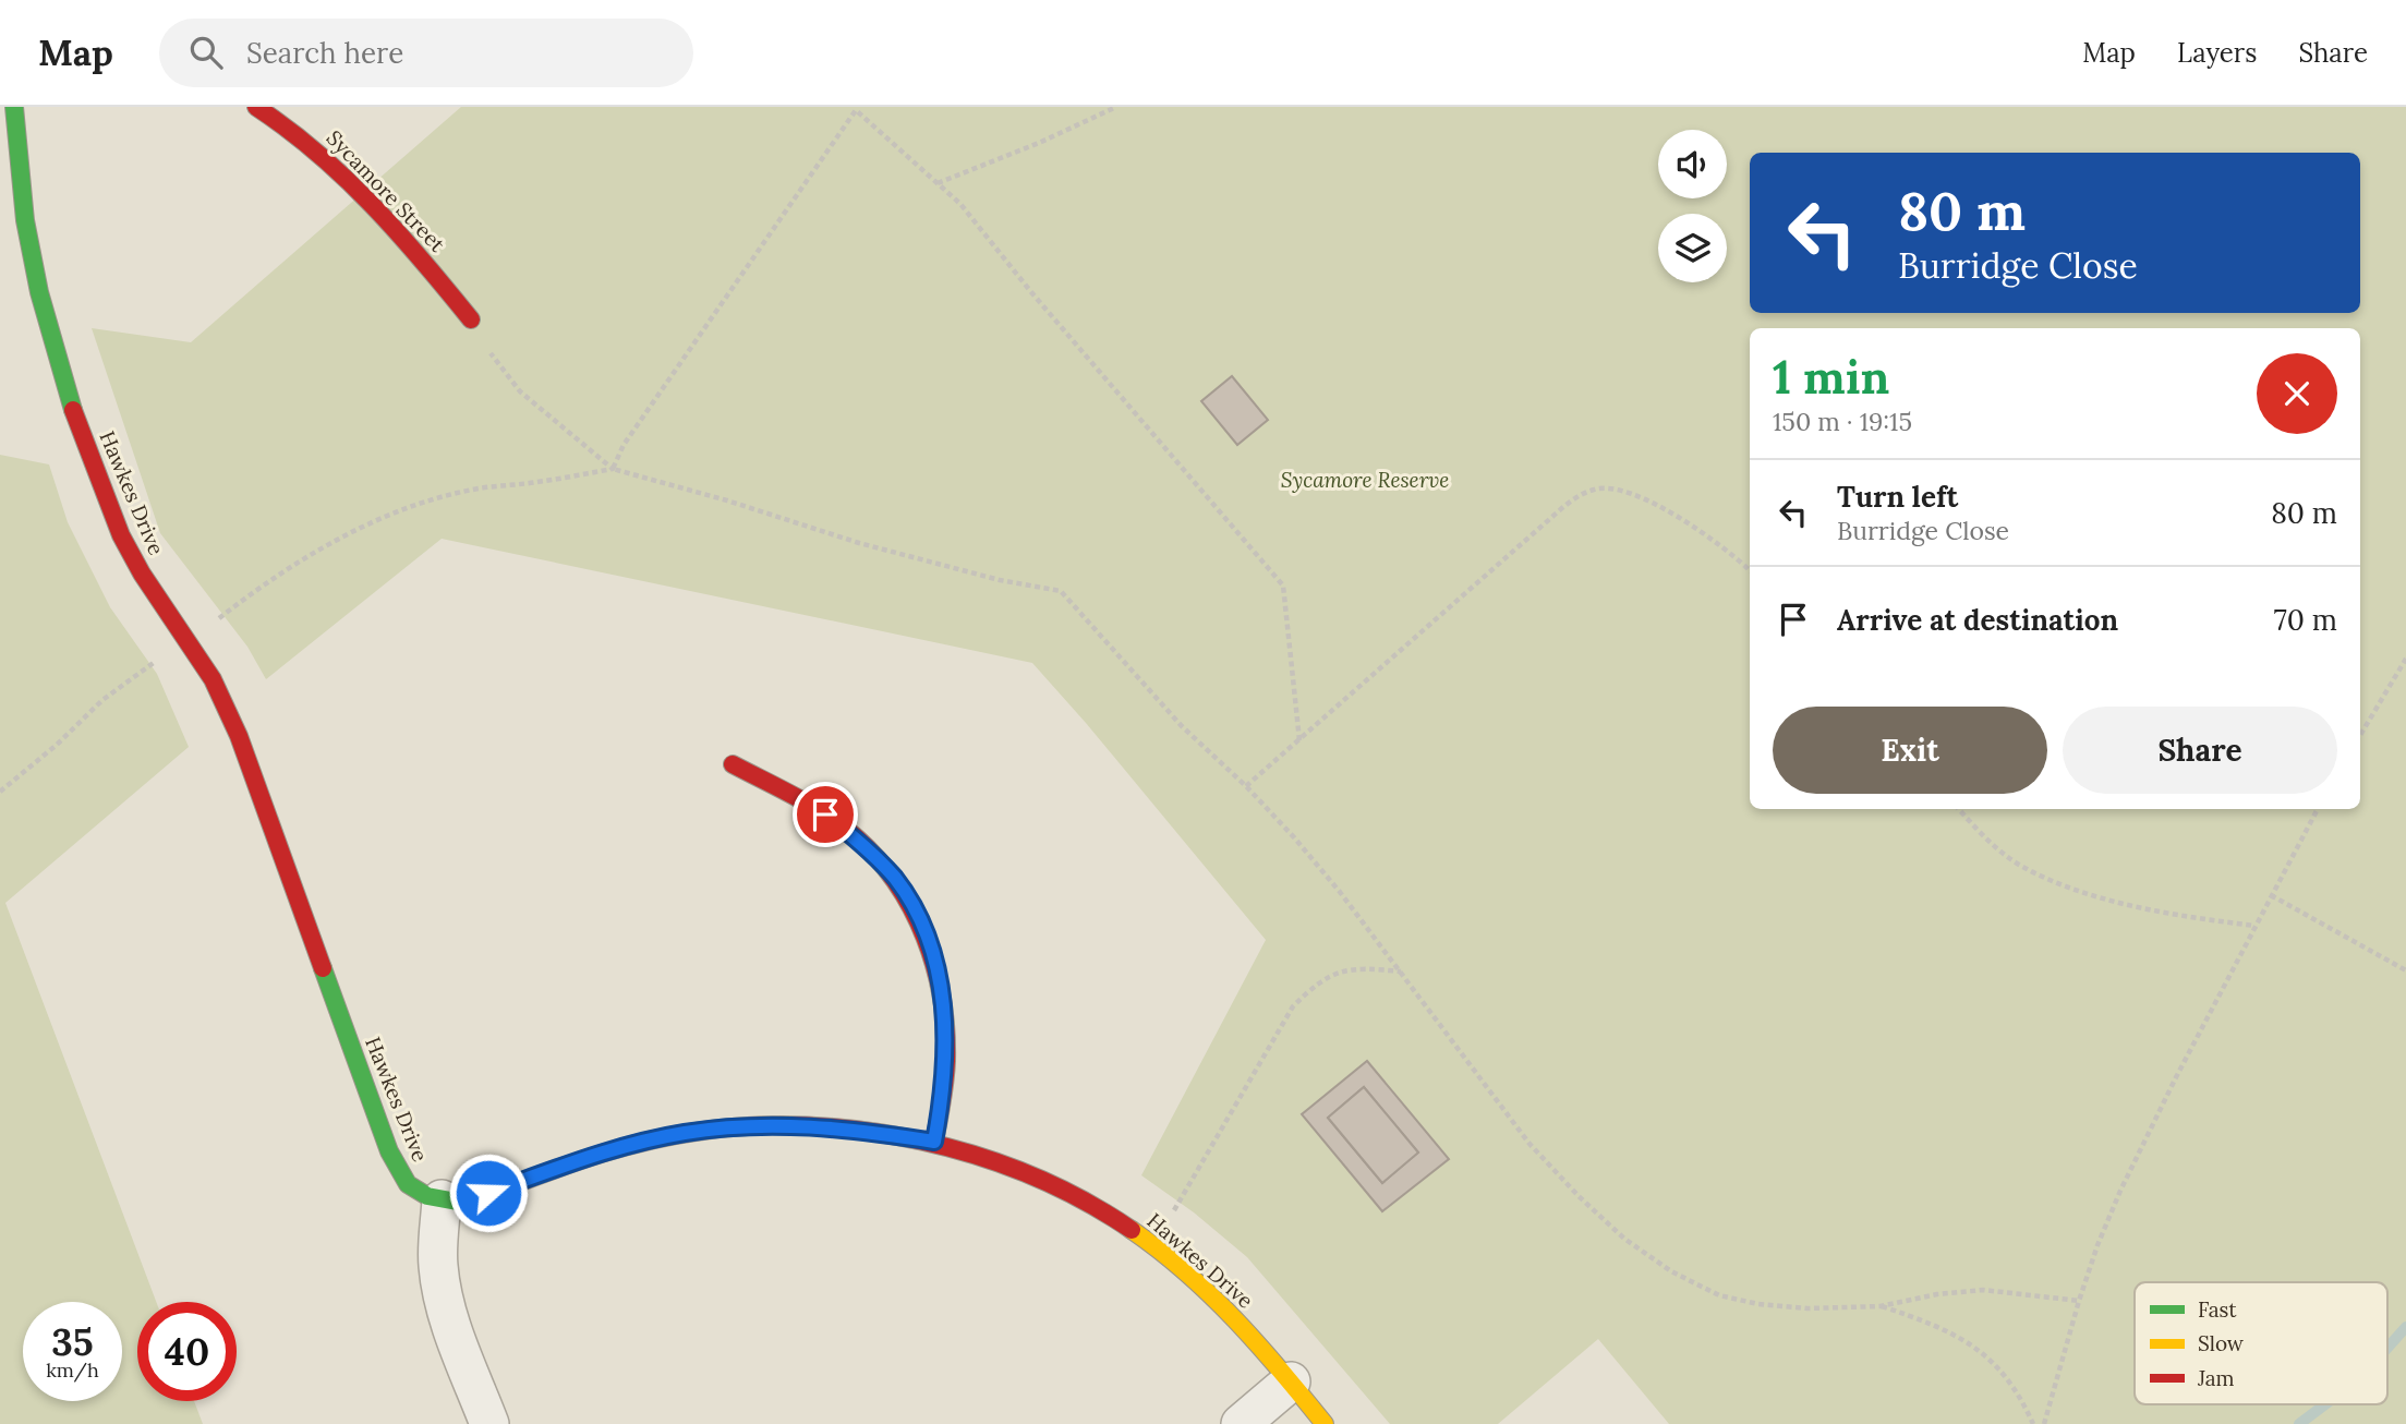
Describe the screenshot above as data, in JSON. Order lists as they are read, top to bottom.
{
  "streets": {
    "street": ["Sycamore Street", "Hawkes Drive"]
  },
  "parks": ["Sycamore Reserve"],
  "legend": ["Fast", "Slow", "Jam"],
  "page": {
    "header": "Map",
    "search": "Search here",
    "nav": ["Map", "Layers", "Share"],
    "turn": ["80 m", "Burridge Close"],
    "heading": ["1 min", "150 m · 19:15"],
    "list": [
      {
        "name": "Turn left",
        "note": "Burridge Close",
        "value": "80 m"
      },
      {
        "name": "Arrive at destination",
        "value": "70 m"
      }
    ],
    "buttons": ["Exit", "Share"],
    "speed": "35 km/h",
    "limit": "40"
  }
}
